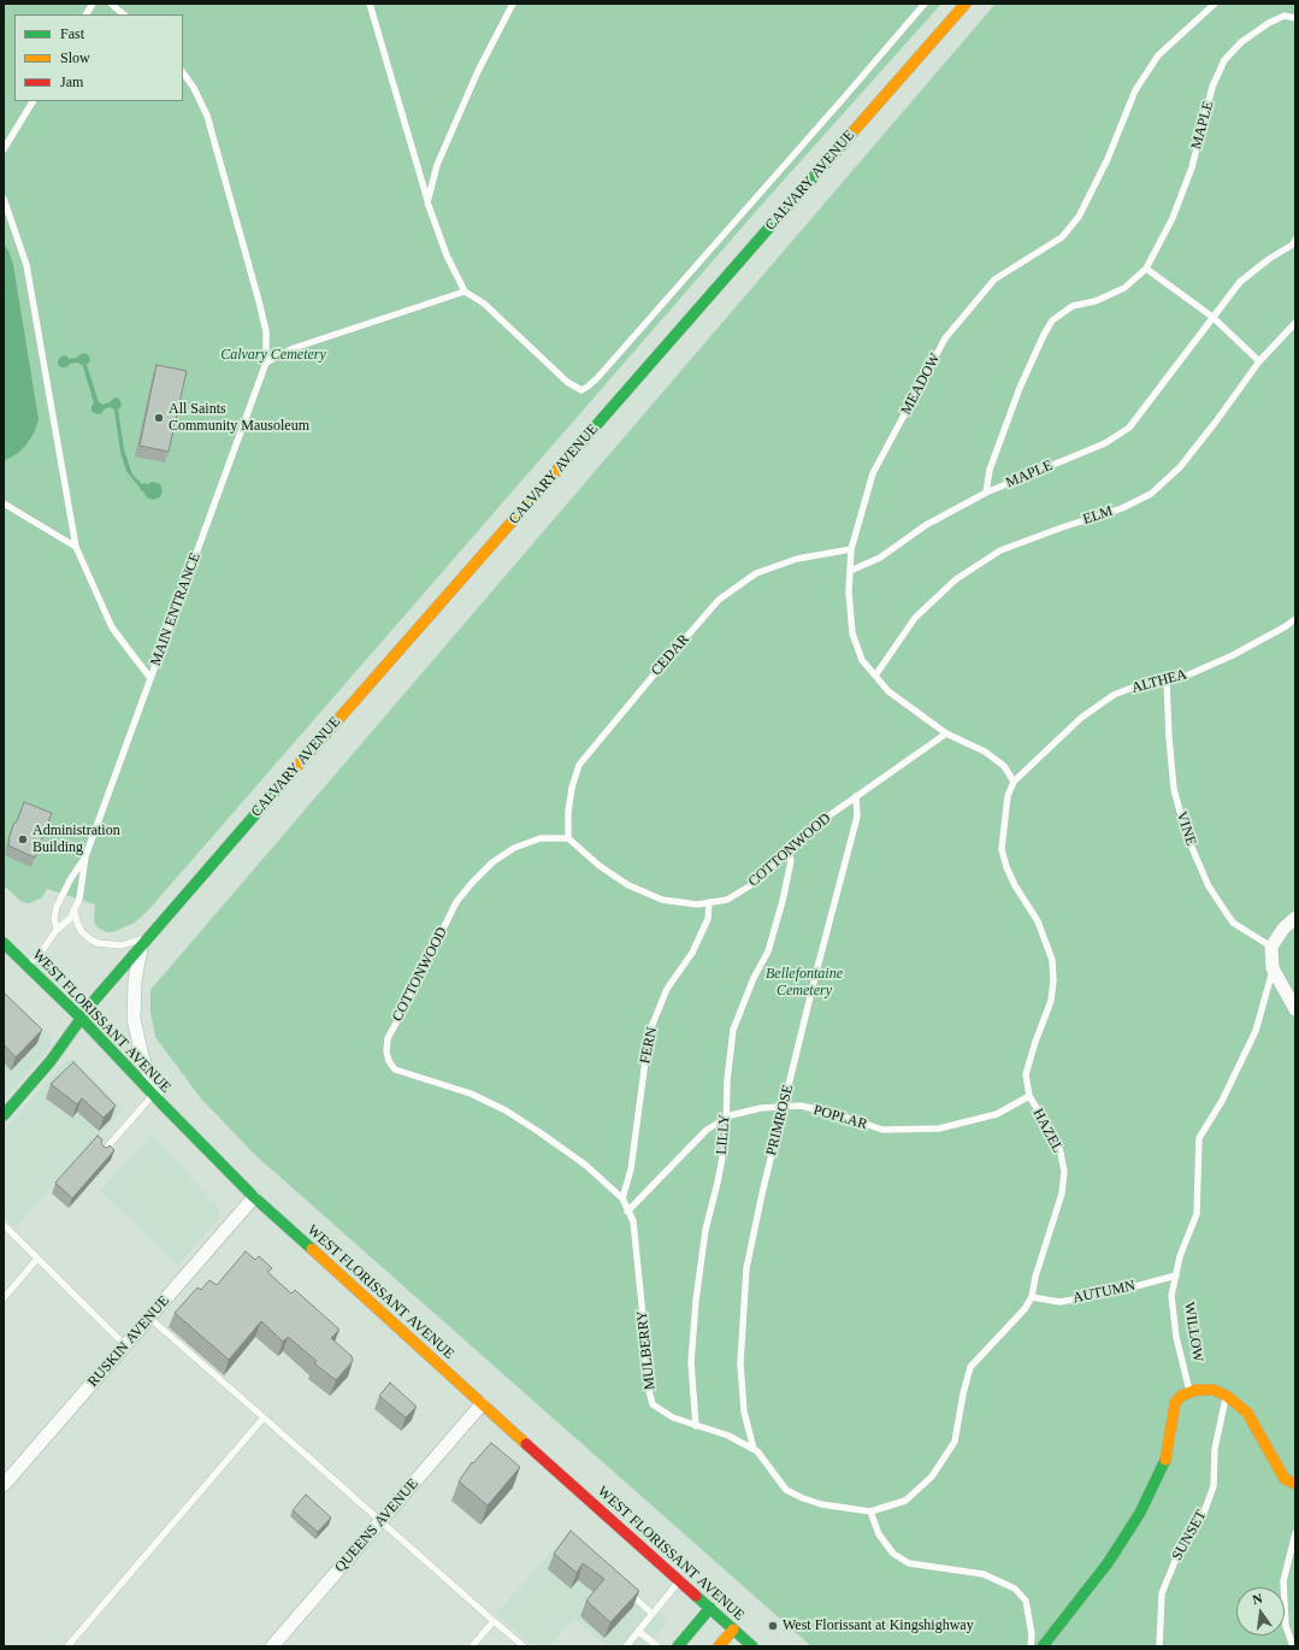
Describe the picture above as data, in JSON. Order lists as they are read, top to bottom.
{
  "streets": {
    "street": [
      "CALVARY AVENUE",
      "WEST FLORISSANT AVENUE",
      "RUSKIN AVENUE",
      "QUEENS AVENUE"
    ],
    "lane": [
      "MAPLE",
      "MEADOW",
      "ELM",
      "MAIN ENTRANCE",
      "CEDAR",
      "ALTHEA",
      "VINE",
      "COTTONWOOD",
      "FERN",
      "POPLAR",
      "PRIMROSE",
      "HAZEL",
      "LILLY",
      "AUTUMN",
      "WILLOW",
      "MULBERRY",
      "SUNSET"
    ]
  },
  "crossings": [
    ["MAPLE", "MEADOW"],
    ["CALVARY AVENUE", "WEST FLORISSANT AVENUE"],
    ["MEADOW", "ELM"],
    ["MEADOW", "CEDAR"],
    ["MEADOW", "ALTHEA"],
    ["MEADOW", "COTTONWOOD"],
    ["MEADOW", "HAZEL"],
    ["MAIN ENTRANCE", "WEST FLORISSANT AVENUE"],
    ["CEDAR", "COTTONWOOD"],
    ["ALTHEA", "VINE"],
    ["ALTHEA", "HAZEL"],
    ["COTTONWOOD", "FERN"],
    ["COTTONWOOD", "PRIMROSE"],
    ["COTTONWOOD", "LILLY"],
    ["COTTONWOOD", "MULBERRY"],
    ["WEST FLORISSANT AVENUE", "RUSKIN AVENUE"],
    ["WEST FLORISSANT AVENUE", "QUEENS AVENUE"],
    ["FERN", "MULBERRY"],
    ["POPLAR", "PRIMROSE"],
    ["POPLAR", "HAZEL"],
    ["POPLAR", "LILLY"],
    ["POPLAR", "MULBERRY"],
    ["PRIMROSE", "MULBERRY"],
    ["HAZEL", "AUTUMN"],
    ["HAZEL", "MULBERRY"],
    ["LILLY", "MULBERRY"],
    ["AUTUMN", "WILLOW"]
  ],
  "parks": ["Calvary Cemetery", "Bellefontaine Cemetery"],
  "places": ["All Saints Community Mausoleum", "Administration Building", "West Florissant at Kingshighway"],
  "legend": ["Fast", "Slow", "Jam"],
  "north": "top"
}
